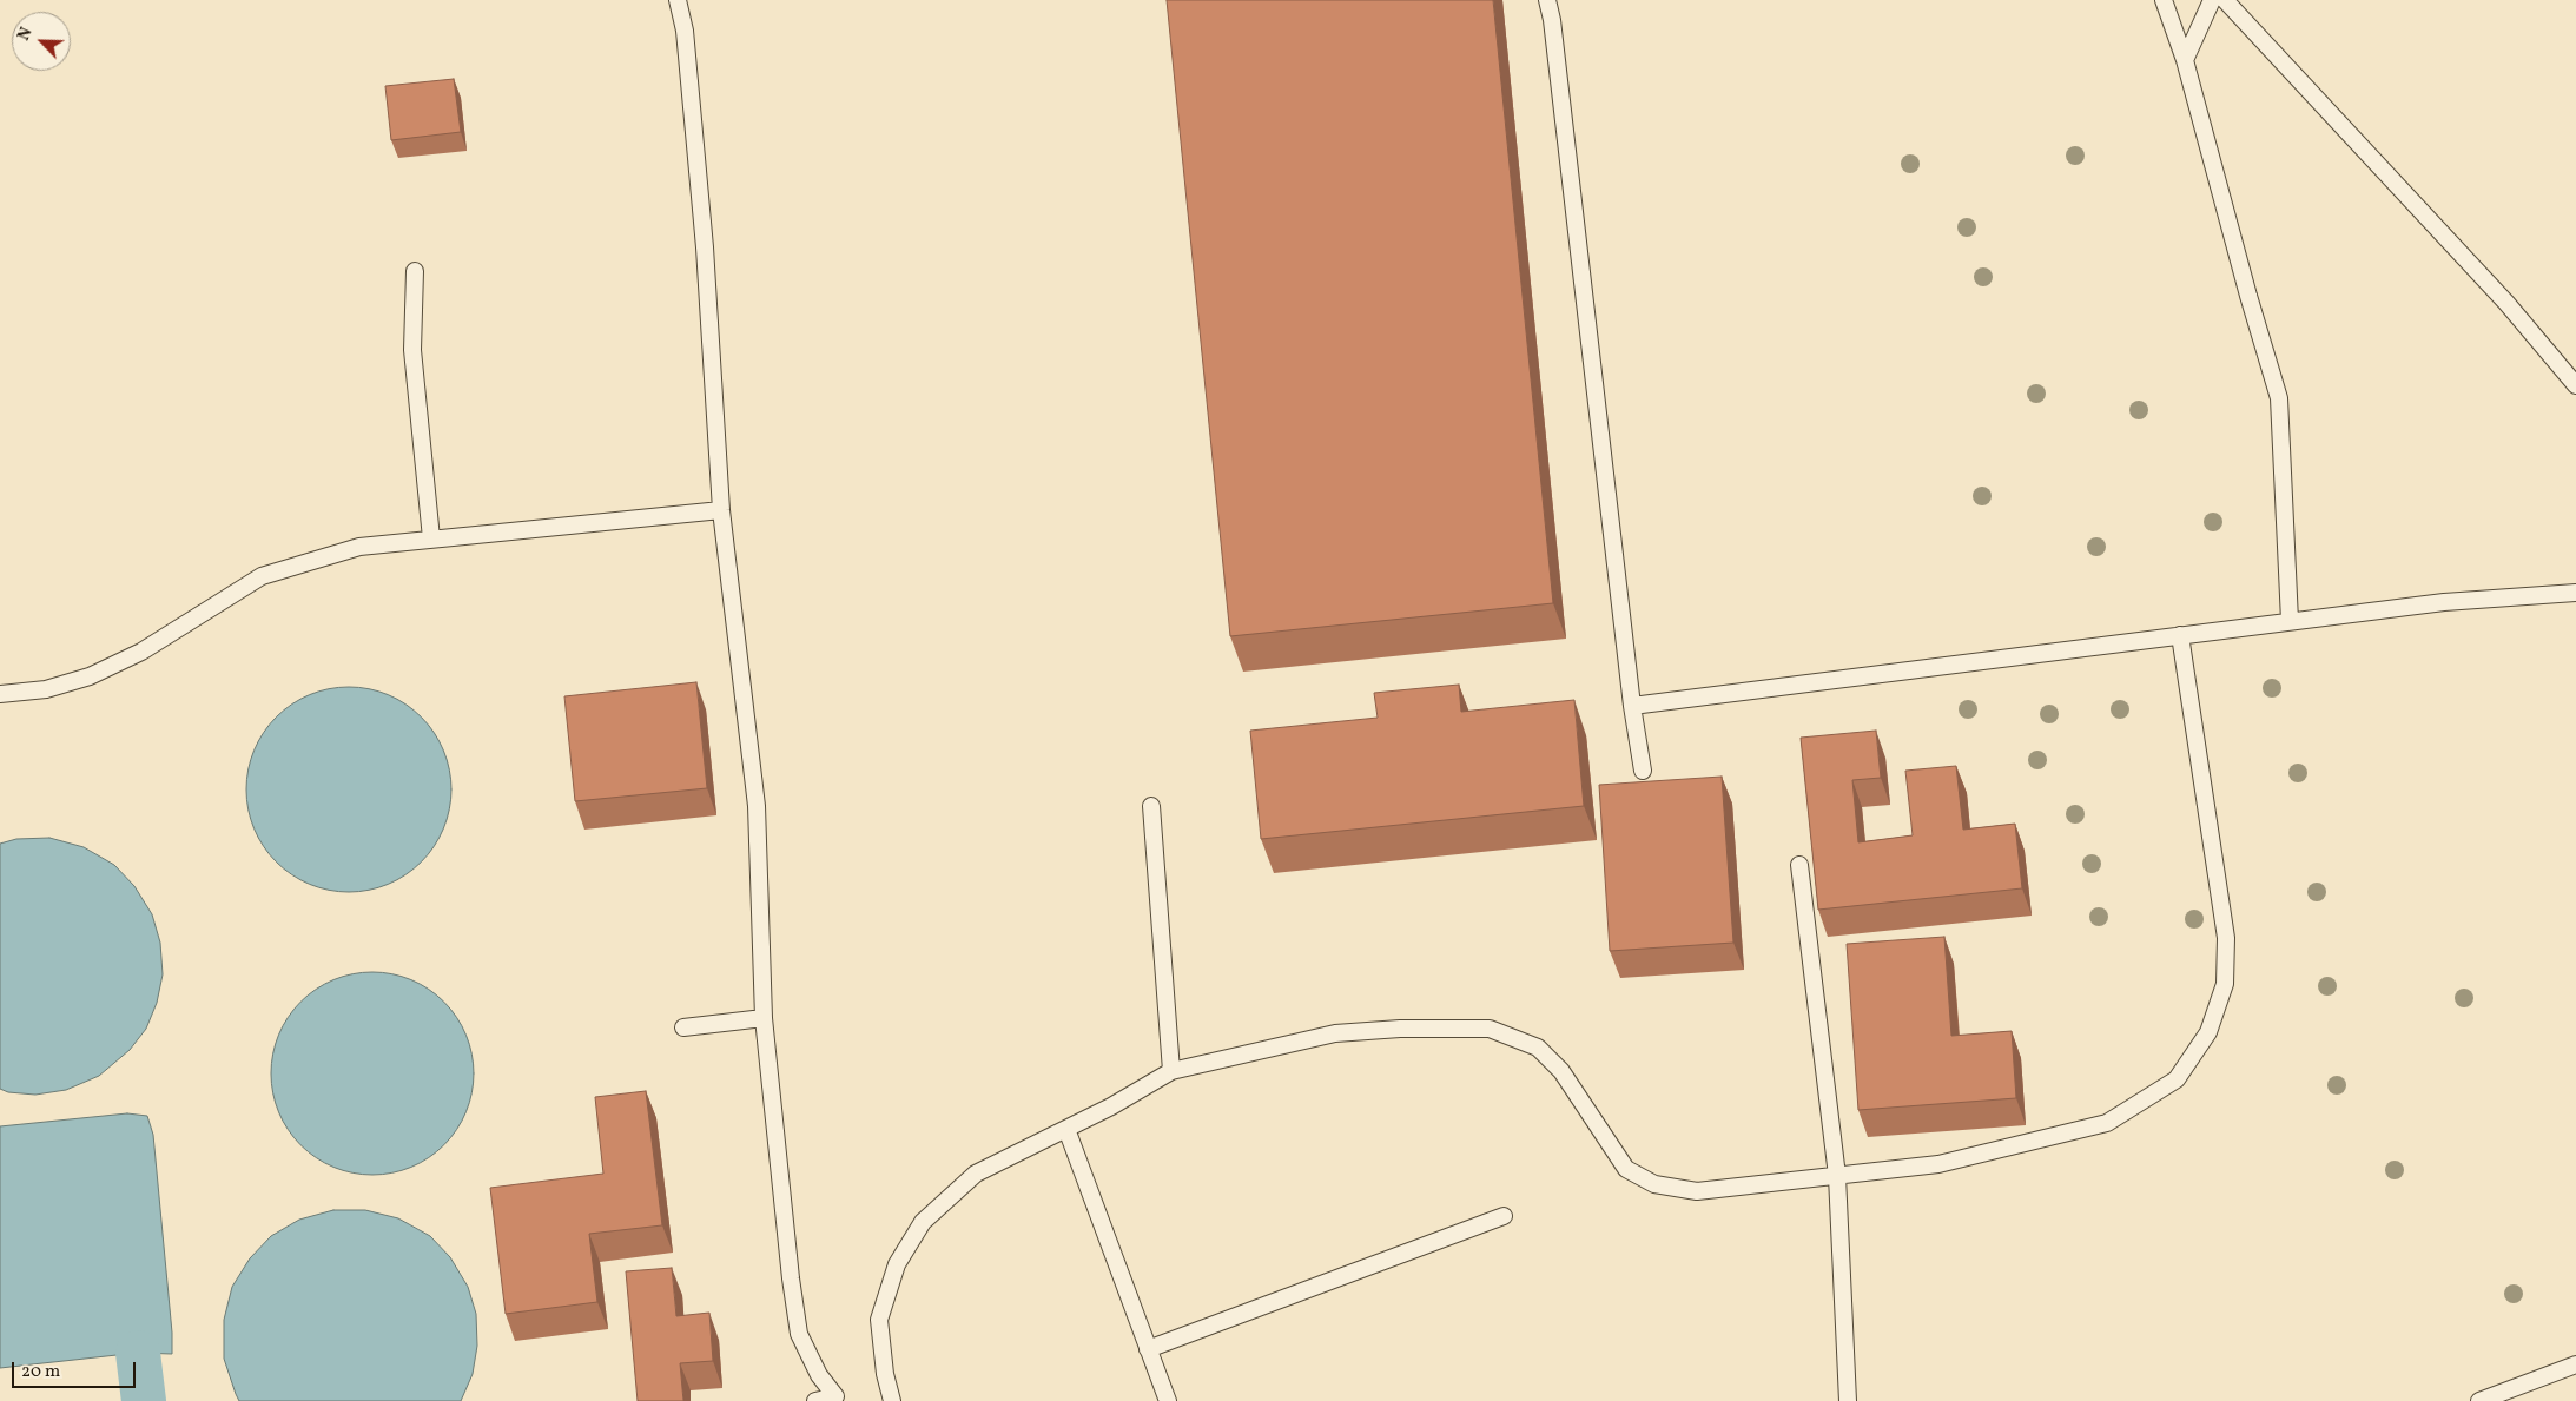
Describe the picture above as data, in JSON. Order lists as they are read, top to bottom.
{
  "scale_bar": "20 m",
  "north": "top left"
}
